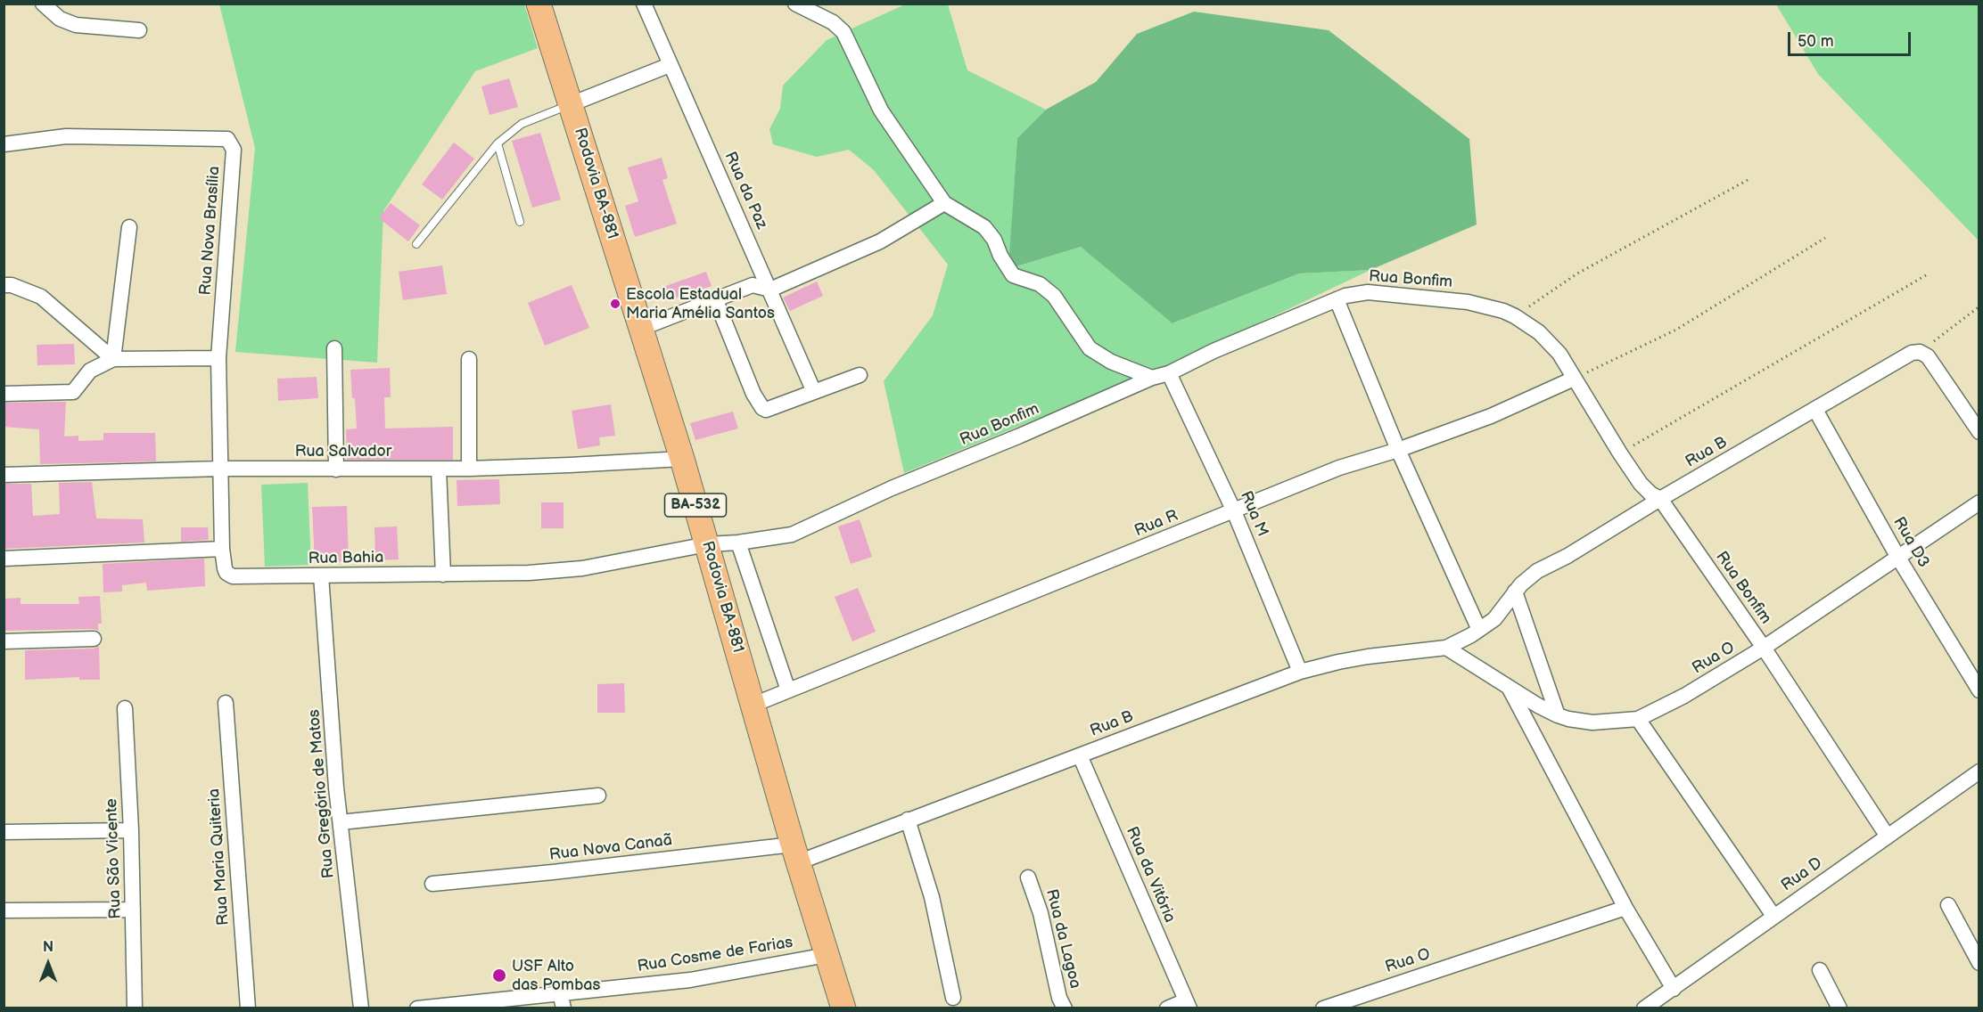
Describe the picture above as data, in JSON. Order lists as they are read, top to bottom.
{
  "streets": {
    "main road": ["Rodovia BA-881", "BA-532"],
    "street": [
      "Rua da Paz",
      "Rua Nova Brasília",
      "Rua Bonfim",
      "Rua Salvador",
      "Rua B",
      "Rua M",
      "Rua R",
      "Rua D3",
      "Rua Bahia",
      "Rua O",
      "Rua Gregório de Matos",
      "Rua Nova Canaã",
      "Rua Maria Quiteria",
      "Rua São Vicente",
      "Rua da Vitória",
      "Rua D",
      "Rua da Lagoa",
      "Rua Cosme de Farias"
    ]
  },
  "crossings": [
    ["Rodovia BA-881", "Rua Bonfim"],
    ["Rodovia BA-881", "Rua Salvador"],
    ["Rodovia BA-881", "Rua B"],
    ["Rodovia BA-881", "Rua R"],
    ["Rodovia BA-881", "Rua Bahia"],
    ["Rodovia BA-881", "Rua Nova Canaã"],
    ["Rodovia BA-881", "Rua Cosme de Farias"],
    ["Rua Nova Brasília", "Rua Salvador"],
    ["Rua Nova Brasília", "Rua Bahia"],
    ["Rua Bonfim", "Rua B"],
    ["Rua Bonfim", "Rua M"],
    ["Rua Bonfim", "Rua R"],
    ["Rua Bonfim", "Rua Bahia"],
    ["Rua Bonfim", "Rua O"],
    ["Rua Bonfim", "Rua D"],
    ["Rua B", "Rua M"],
    ["Rua B", "Rua D3"],
    ["Rua B", "Rua O"],
    ["Rua B", "Rua Nova Canaã"],
    ["Rua B", "Rua da Vitória"],
    ["Rua M", "Rua R"],
    ["Rua D3", "Rua O"],
    ["Rua Bahia", "Rua Gregório de Matos"]
  ],
  "places": ["Escola Estadual Maria Amélia Santos", "USF Alto das Pombas"],
  "scale_bar": "50 m",
  "north": "top"
}
